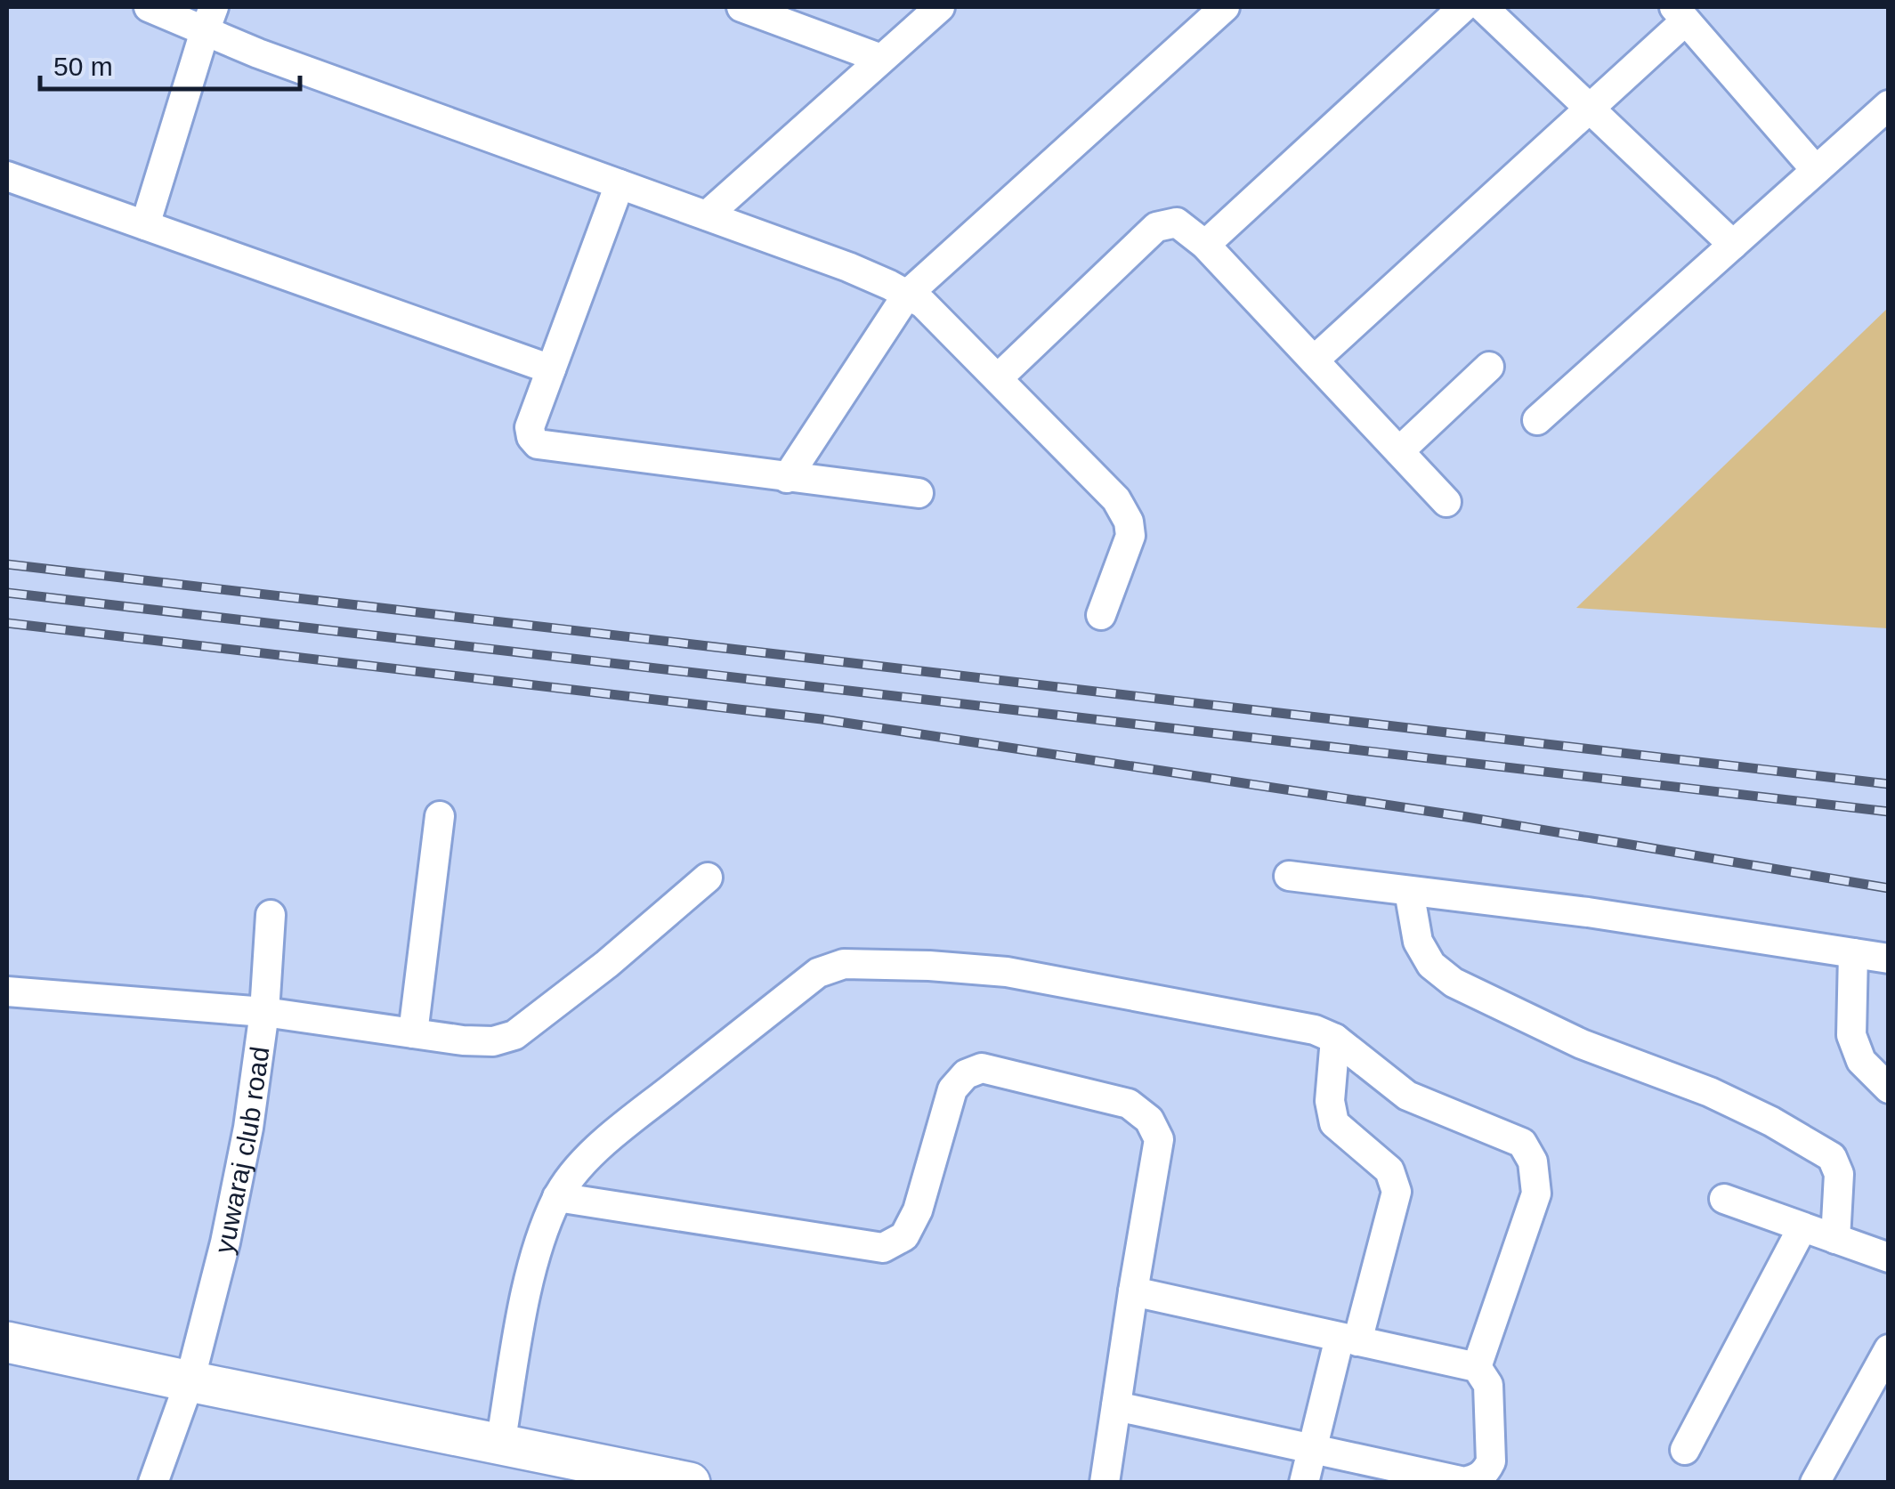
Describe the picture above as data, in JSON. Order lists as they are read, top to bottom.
{
  "streets": {
    "street": ["yuwaraj club road"]
  },
  "scale_bar": "50 m"
}
